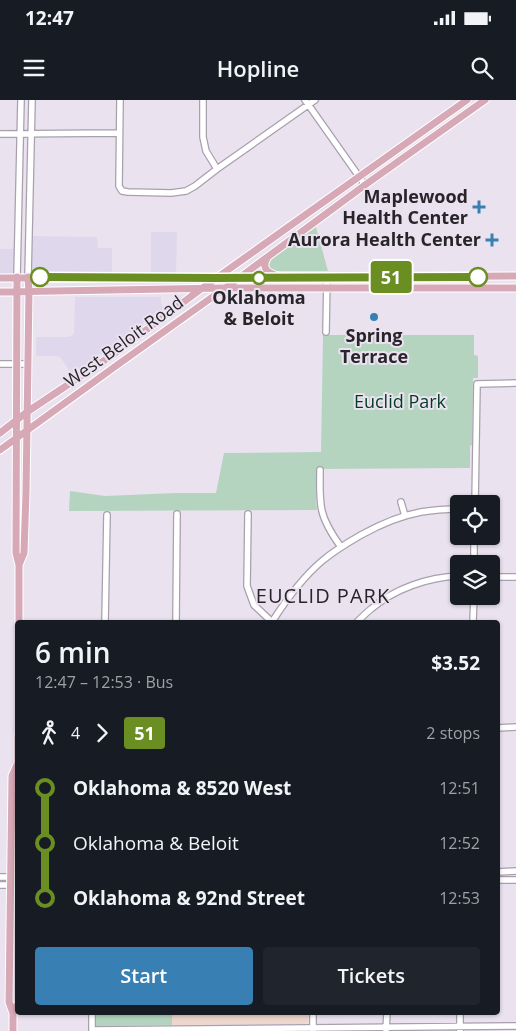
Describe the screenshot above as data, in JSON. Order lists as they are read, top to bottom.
{
  "streets": {
    "main road": ["West Beloit Road"]
  },
  "districts": ["EUCLID PARK"],
  "parks": ["Euclid Park"],
  "places": {
    "health": ["Maplewood Health Center", "Aurora Health Center"],
    "other": ["Oklahoma & Beloit", "Spring Terrace"]
  },
  "lines": ["bus line 51"],
  "page": {
    "status": "12:47",
    "header": "Hopline",
    "on_map": "51",
    "heading": ["6 min", "12:47 – 12:53 · Bus", "$3.52"],
    "legs": ["4", "51", "2 stops"],
    "list": [
      {
        "name": "Oklahoma & 8520 West",
        "value": "12:51"
      },
      {
        "name": "Oklahoma & Beloit",
        "value": "12:52"
      },
      {
        "name": "Oklahoma & 92nd Street",
        "value": "12:53"
      }
    ],
    "buttons": ["Start", "Tickets"]
  }
}
